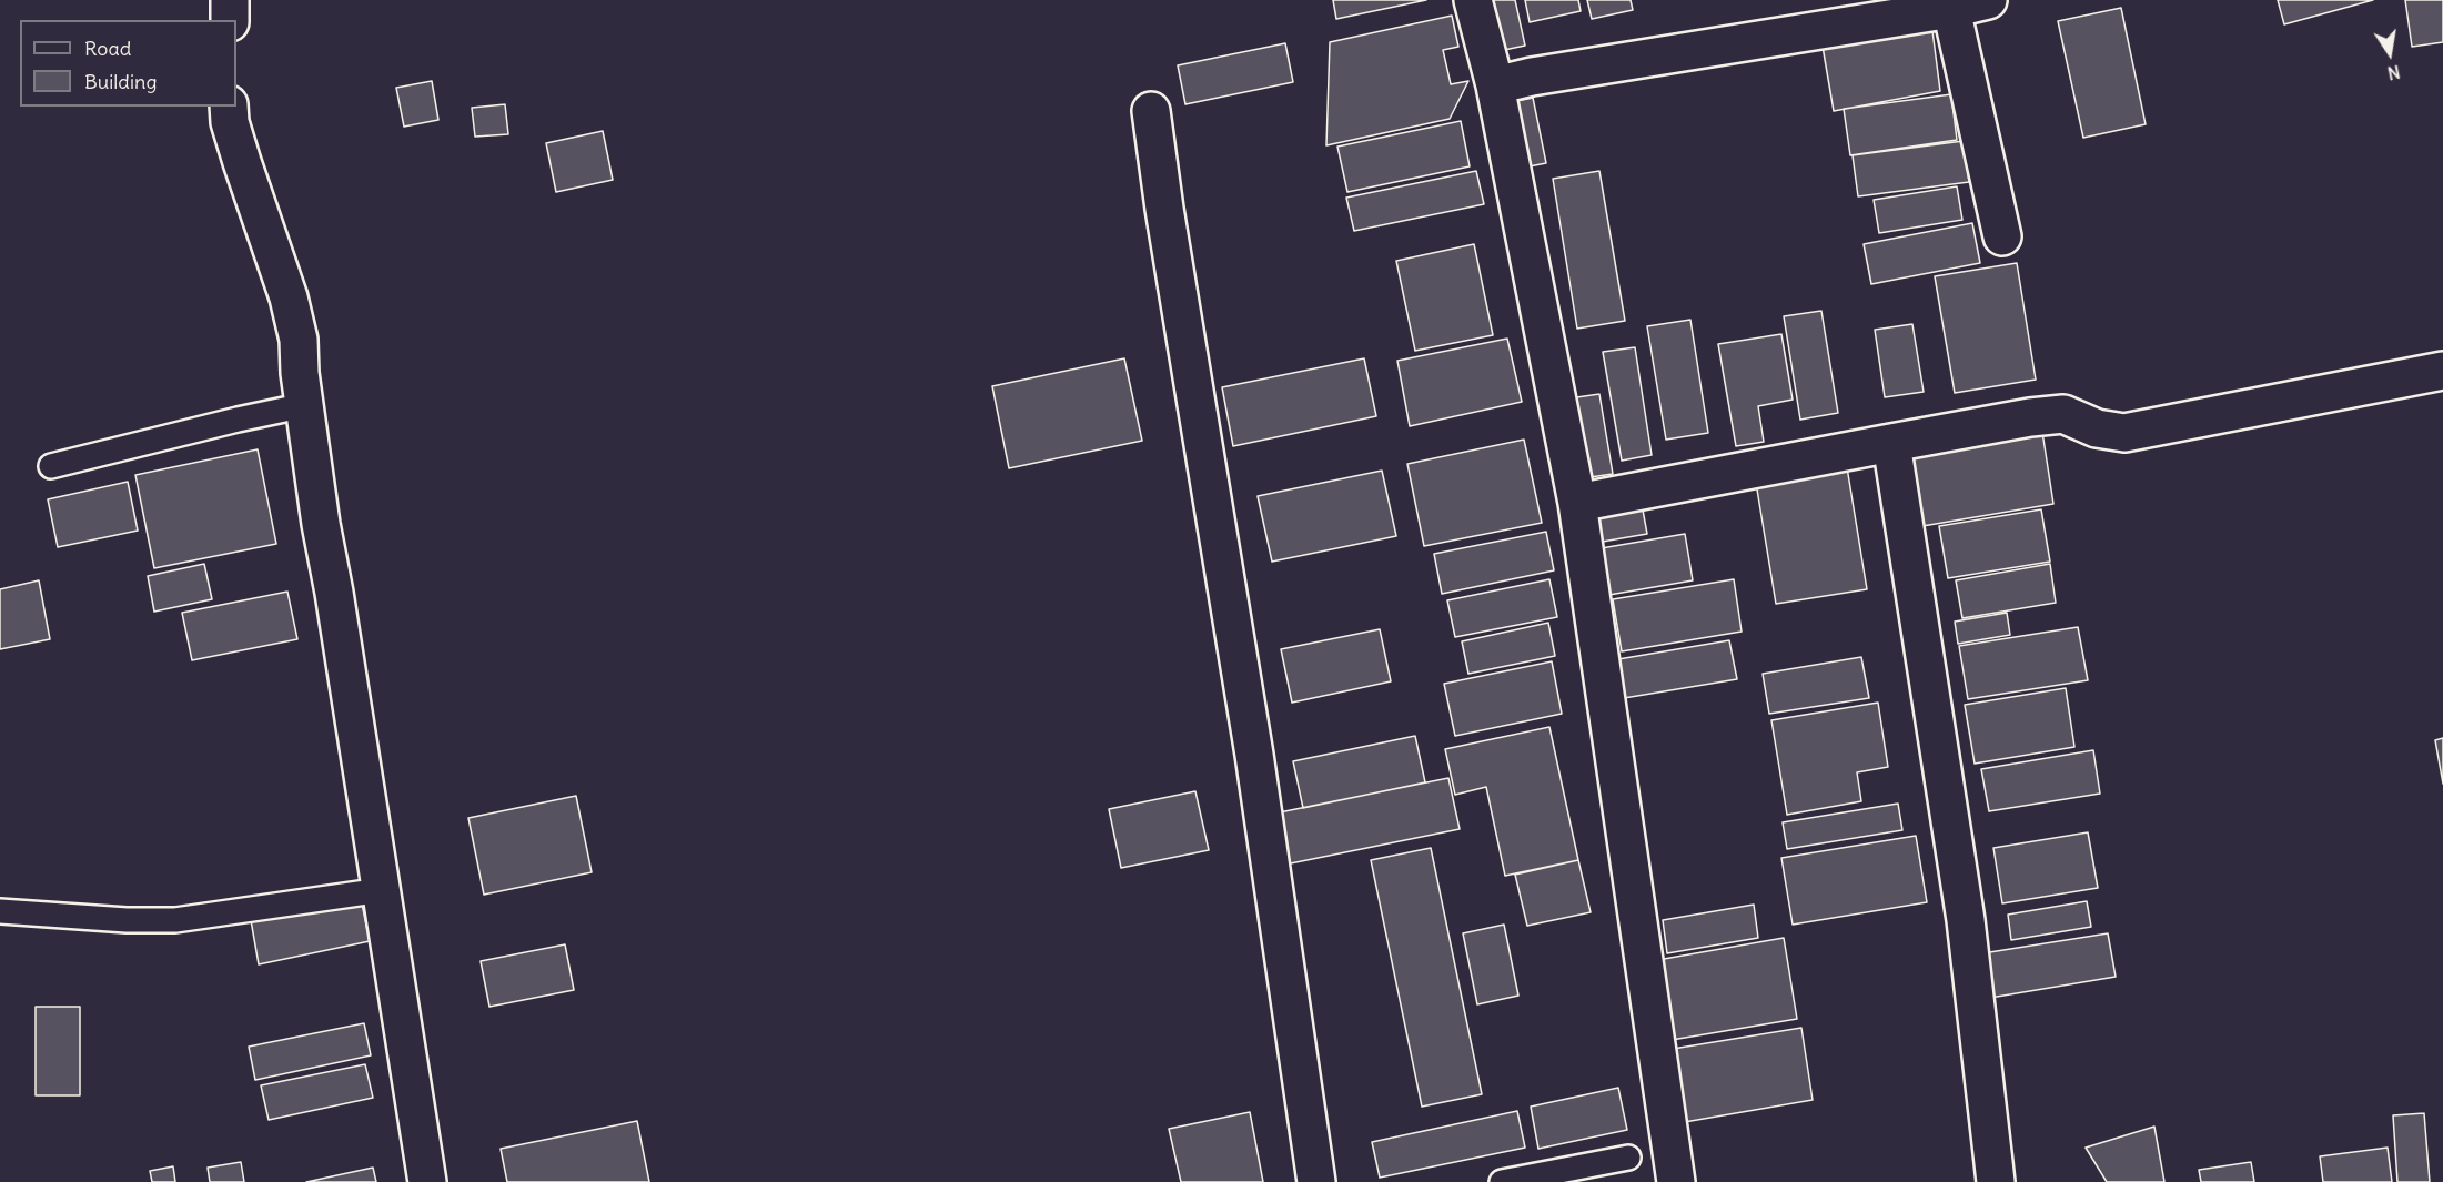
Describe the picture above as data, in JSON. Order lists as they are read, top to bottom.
{
  "legend": ["Road", "Building"],
  "north": "bottom"
}
